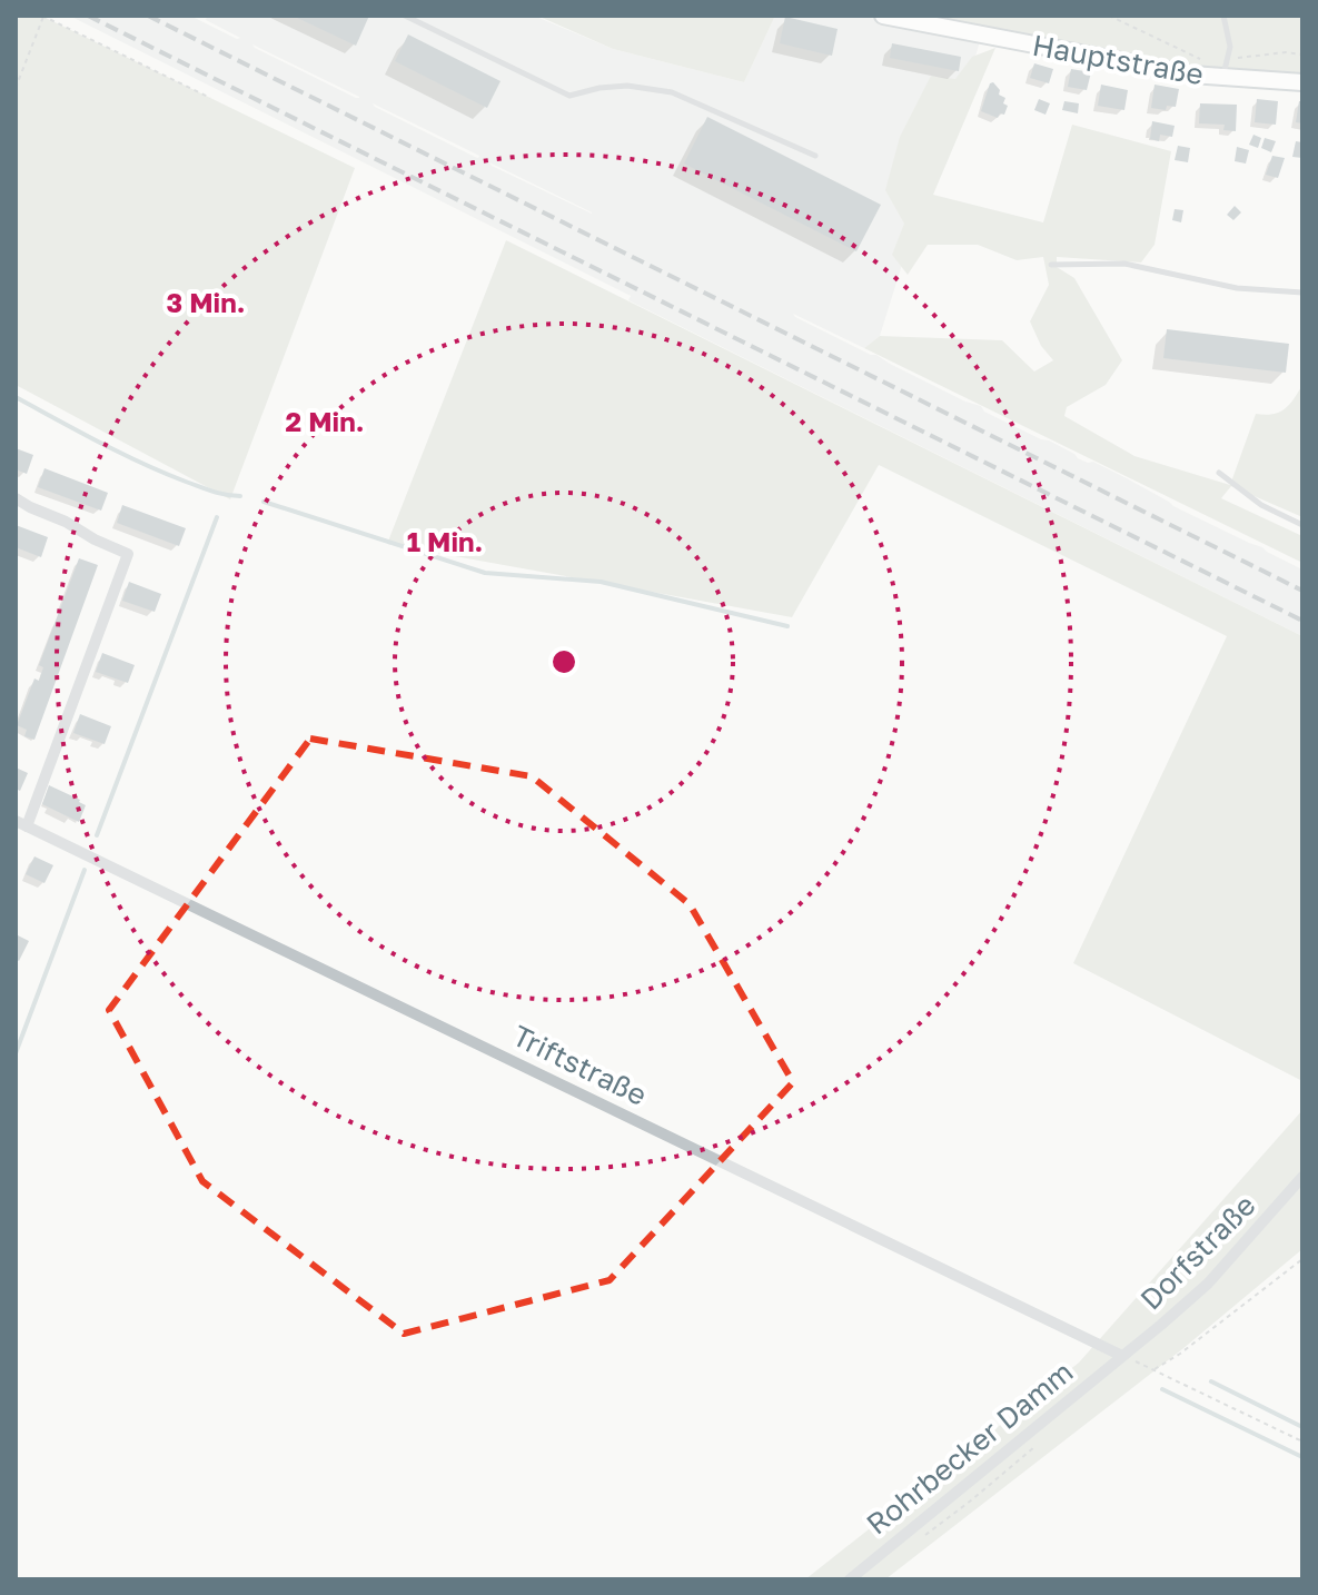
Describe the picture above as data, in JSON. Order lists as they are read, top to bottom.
{
  "streets": {
    "street": [
      "Hauptstraße",
      "Triftstraße",
      "Dorfstraße",
      "Rohrbecker Damm"
    ]
  },
  "crossings": [
    ["Triftstraße", "Dorfstraße"],
    ["Triftstraße", "Rohrbecker Damm"],
    ["Dorfstraße", "Rohrbecker Damm"]
  ],
  "rings": ["3 Min.", "2 Min.", "1 Min."]
}
